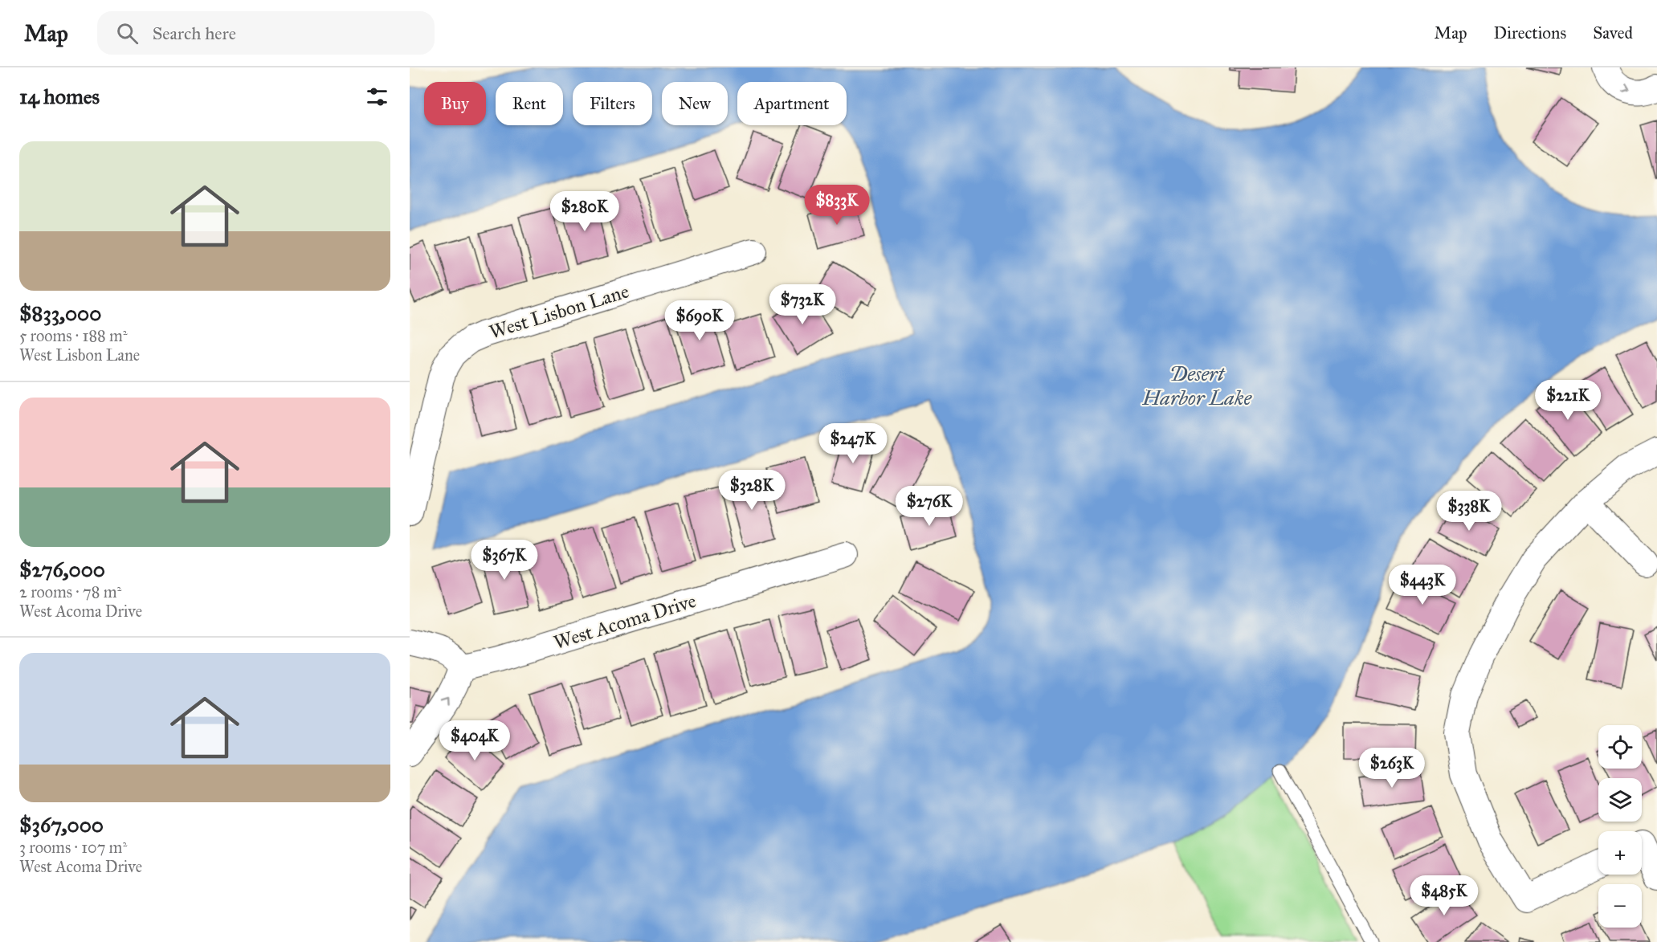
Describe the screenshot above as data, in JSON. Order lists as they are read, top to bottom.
{
  "streets": {
    "street": ["West Lisbon Lane", "West Acoma Drive"]
  },
  "water": ["Desert Harbor Lake"],
  "page": {
    "header": "Map",
    "search": "Search here",
    "nav": ["Map", "Directions", "Saved"],
    "heading": "14 homes",
    "chip": [
      "Buy",
      "Rent",
      "Filters",
      "New",
      "Apartment"
    ],
    "list": [
      {
        "name": "$833,000",
        "note": "5 rooms · 188 m² · West Lisbon Lane"
      },
      {
        "name": "$276,000",
        "note": "2 rooms · 78 m² · West Acoma Drive"
      },
      {
        "name": "$367,000",
        "note": "3 rooms · 107 m² · West Acoma Drive"
      }
    ],
    "price": [
      "$833K",
      "$280K",
      "$732K",
      "$690K",
      "$221K",
      "$247K",
      "$328K",
      "$276K",
      "$338K",
      "$367K",
      "$443K",
      "$404K",
      "$263K",
      "$485K"
    ],
    "map_buttons": ["+", "−"]
  }
}
